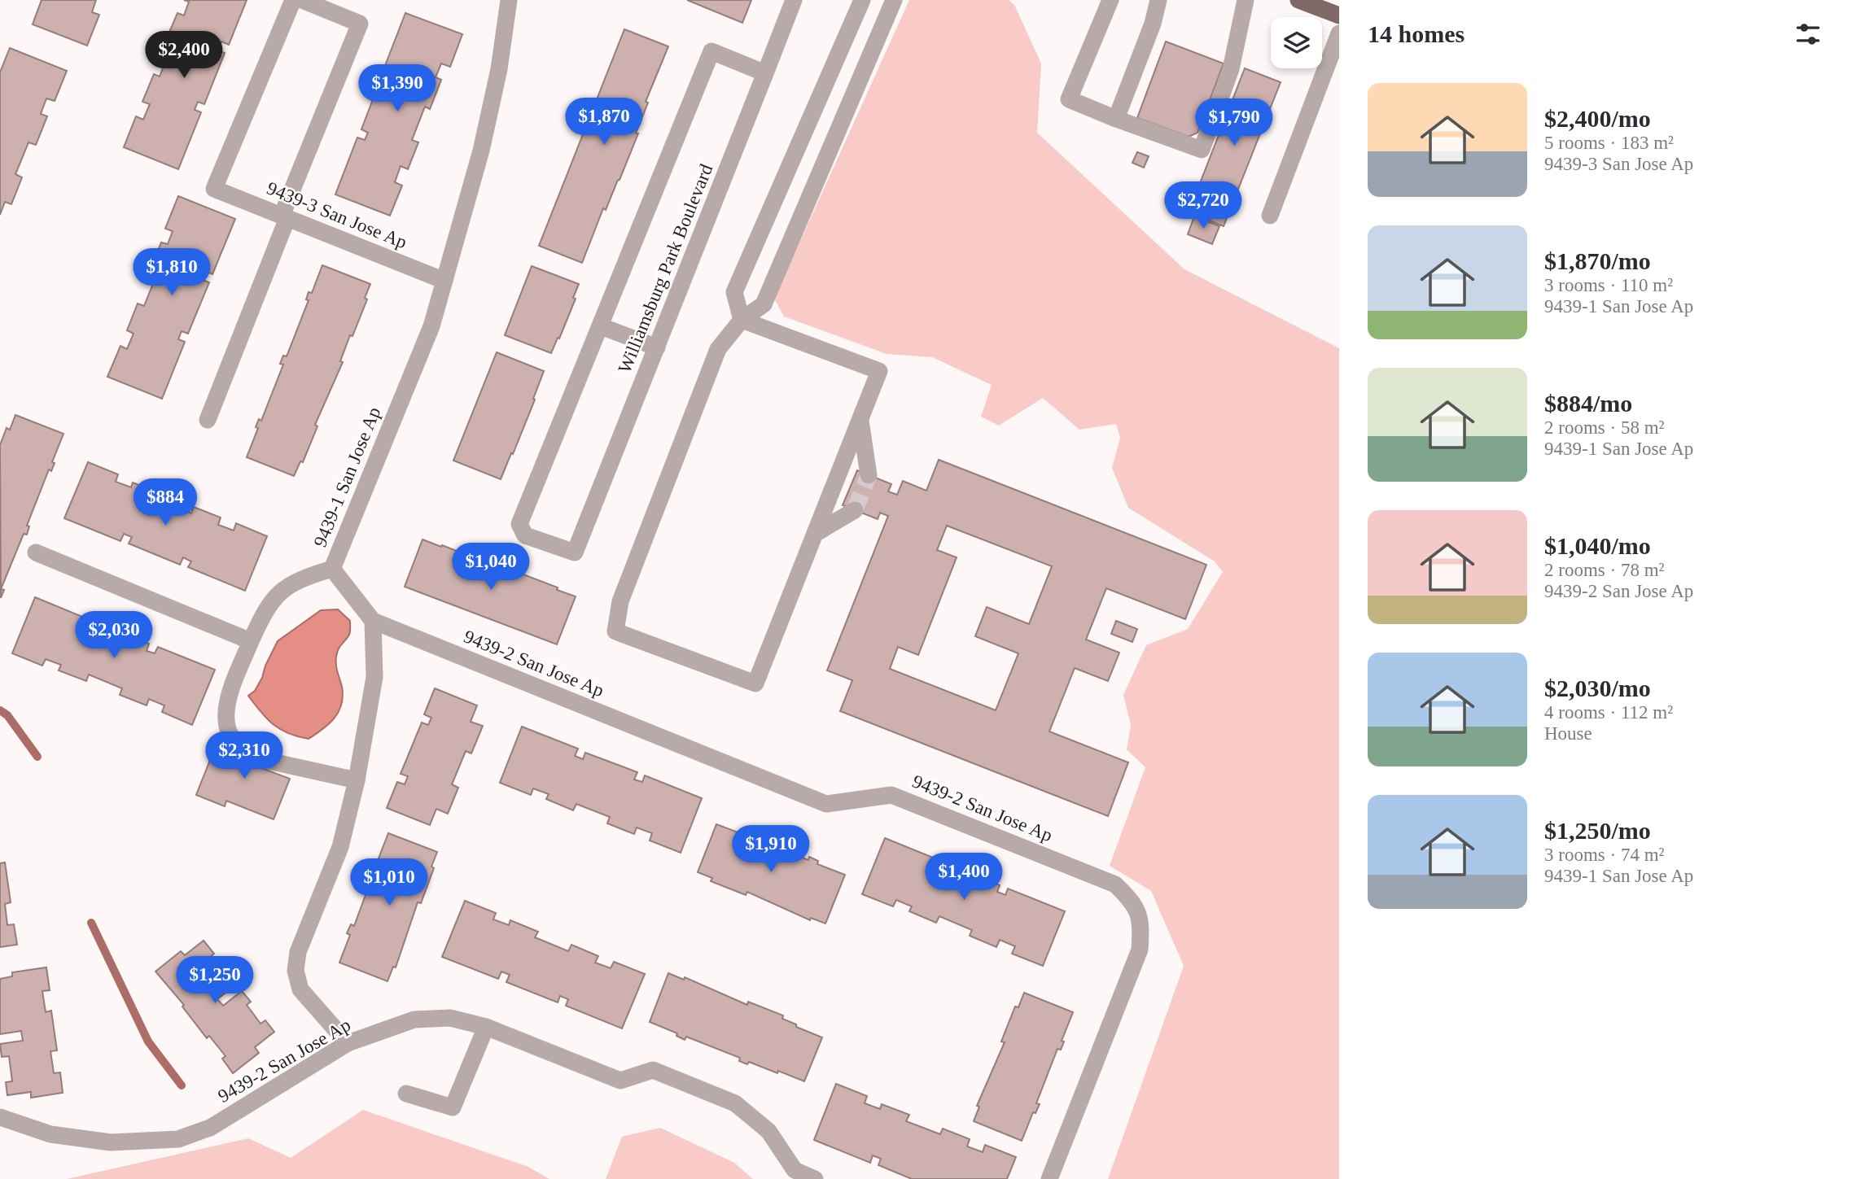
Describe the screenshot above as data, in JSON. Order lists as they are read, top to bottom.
{
  "streets": {
    "street": [
      "9439-3 San Jose Ap",
      "Williamsburg Park Boulevard",
      "9439-1 San Jose Ap",
      "9439-2 San Jose Ap"
    ]
  },
  "crossings": [
    ["9439-3 San Jose Ap", "9439-1 San Jose Ap"],
    ["9439-1 San Jose Ap", "9439-2 San Jose Ap"]
  ],
  "page": {
    "heading": "14 homes",
    "price": [
      "$2,400",
      "$1,390",
      "$1,870",
      "$1,790",
      "$2,720",
      "$1,810",
      "$884",
      "$1,040",
      "$2,030",
      "$2,310",
      "$1,910",
      "$1,400",
      "$1,010",
      "$1,250"
    ],
    "list": [
      {
        "name": "$2,400/mo",
        "note": "5 rooms · 183 m² · 9439-3 San Jose Ap"
      },
      {
        "name": "$1,870/mo",
        "note": "3 rooms · 110 m² · 9439-1 San Jose Ap"
      },
      {
        "name": "$884/mo",
        "note": "2 rooms · 58 m² · 9439-1 San Jose Ap"
      },
      {
        "name": "$1,040/mo",
        "note": "2 rooms · 78 m² · 9439-2 San Jose Ap"
      },
      {
        "name": "$2,030/mo",
        "note": "4 rooms · 112 m² · House"
      },
      {
        "name": "$1,250/mo",
        "note": "3 rooms · 74 m² · 9439-1 San Jose Ap"
      }
    ]
  }
}
